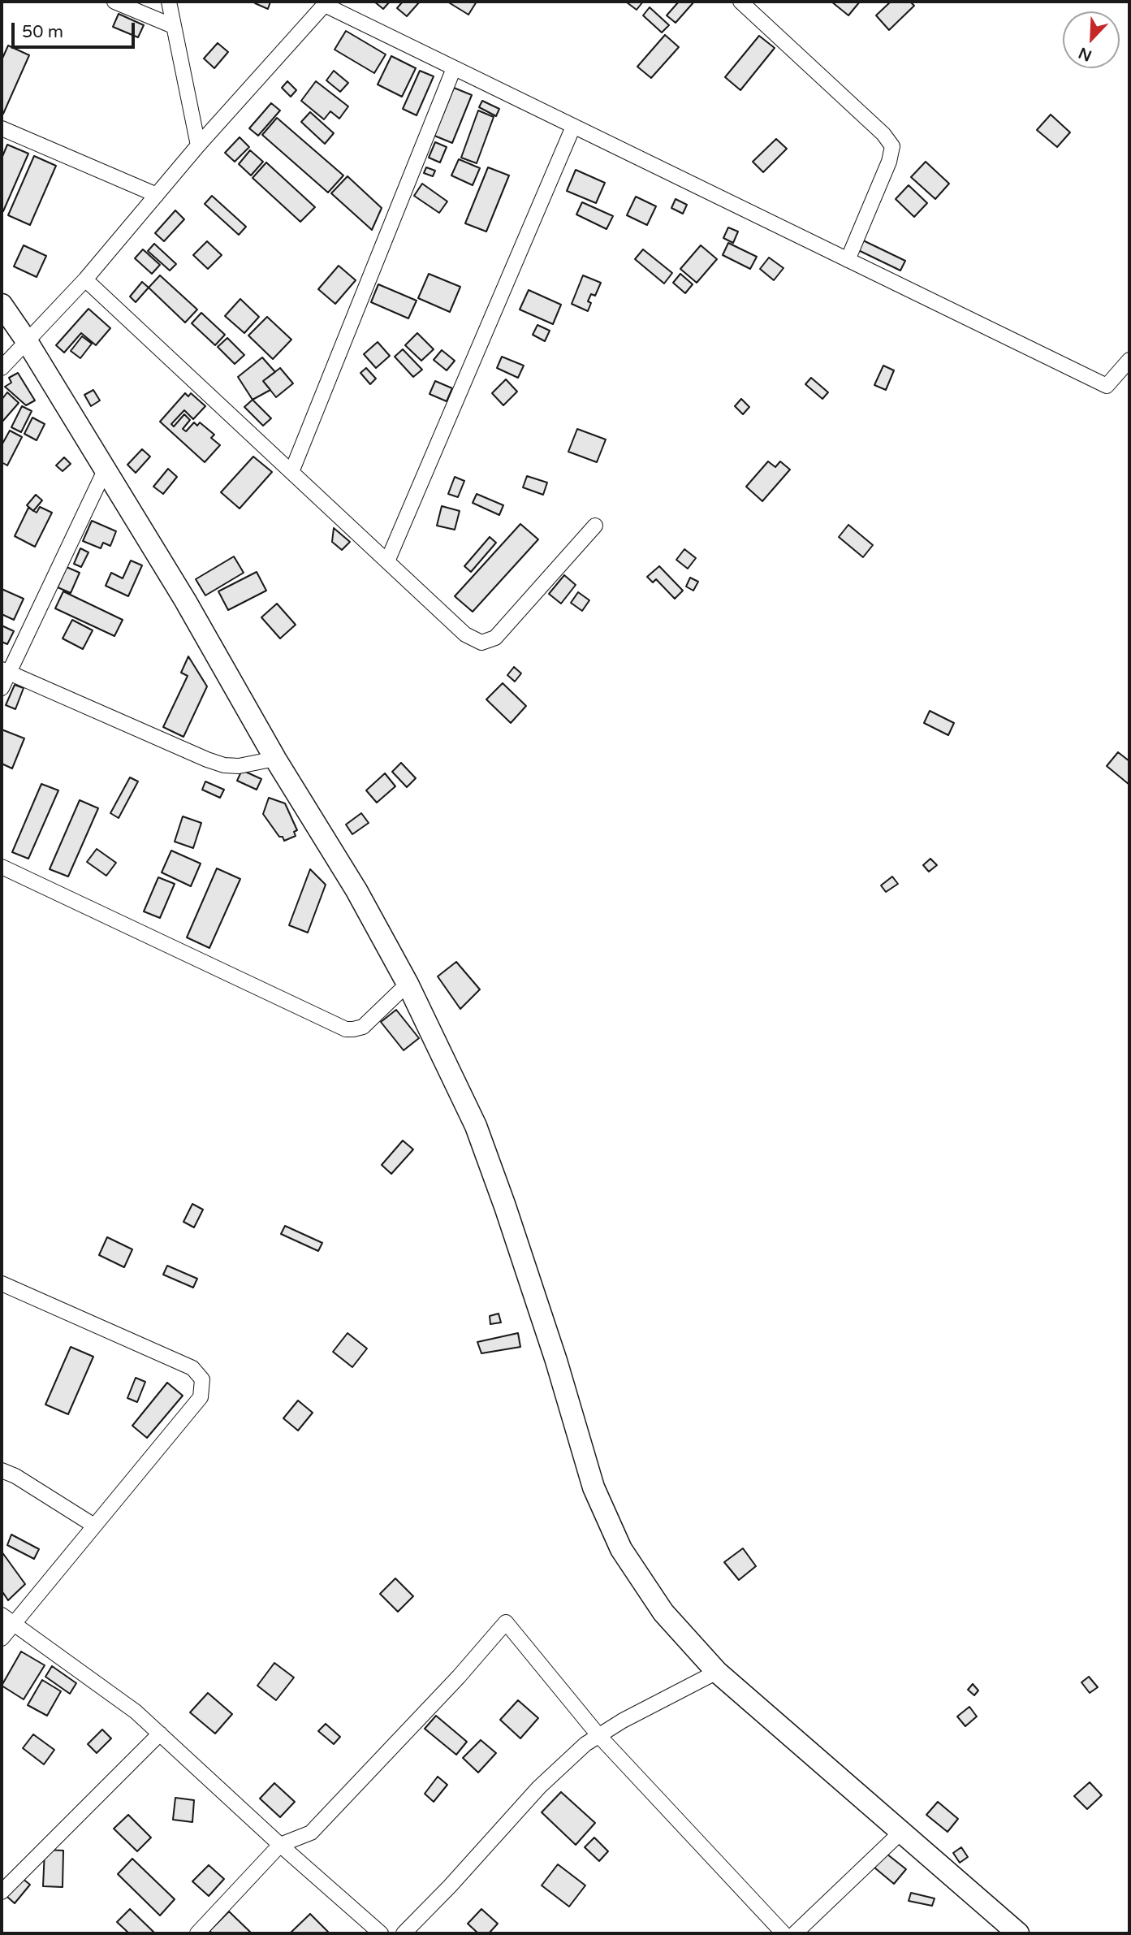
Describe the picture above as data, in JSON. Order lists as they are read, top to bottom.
{
  "scale_bar": "50 m",
  "north": "bottom left"
}
